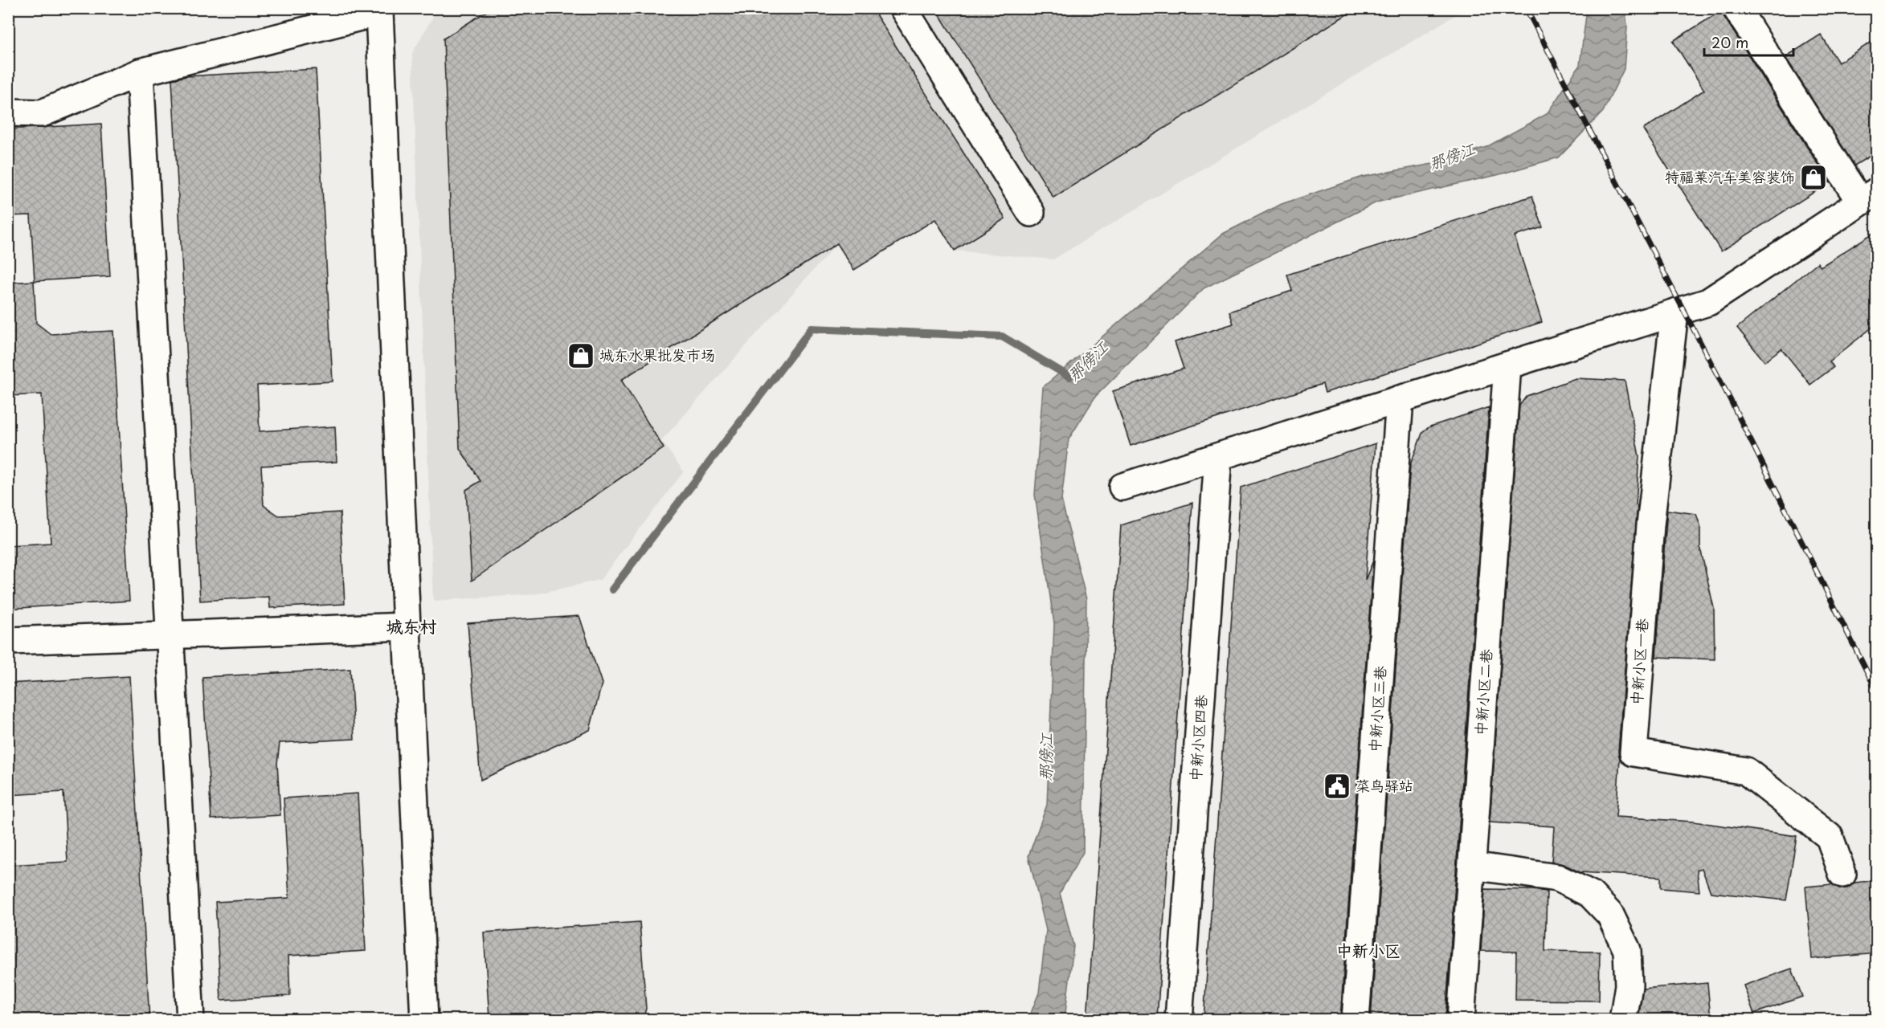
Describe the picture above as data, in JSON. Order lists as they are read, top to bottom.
{
  "streets": {
    "street": [
      "中新小区一巷",
      "中新小区二巷",
      "中新小区三巷",
      "中新小区四巷"
    ]
  },
  "districts": ["城东村", "中新小区"],
  "water": ["那傍江"],
  "places": {
    "shop": ["特福莱汽车美容装饰", "城东水果批发市场"],
    "public building": ["菜鸟驿站"]
  },
  "scale_bar": "20 m"
}
